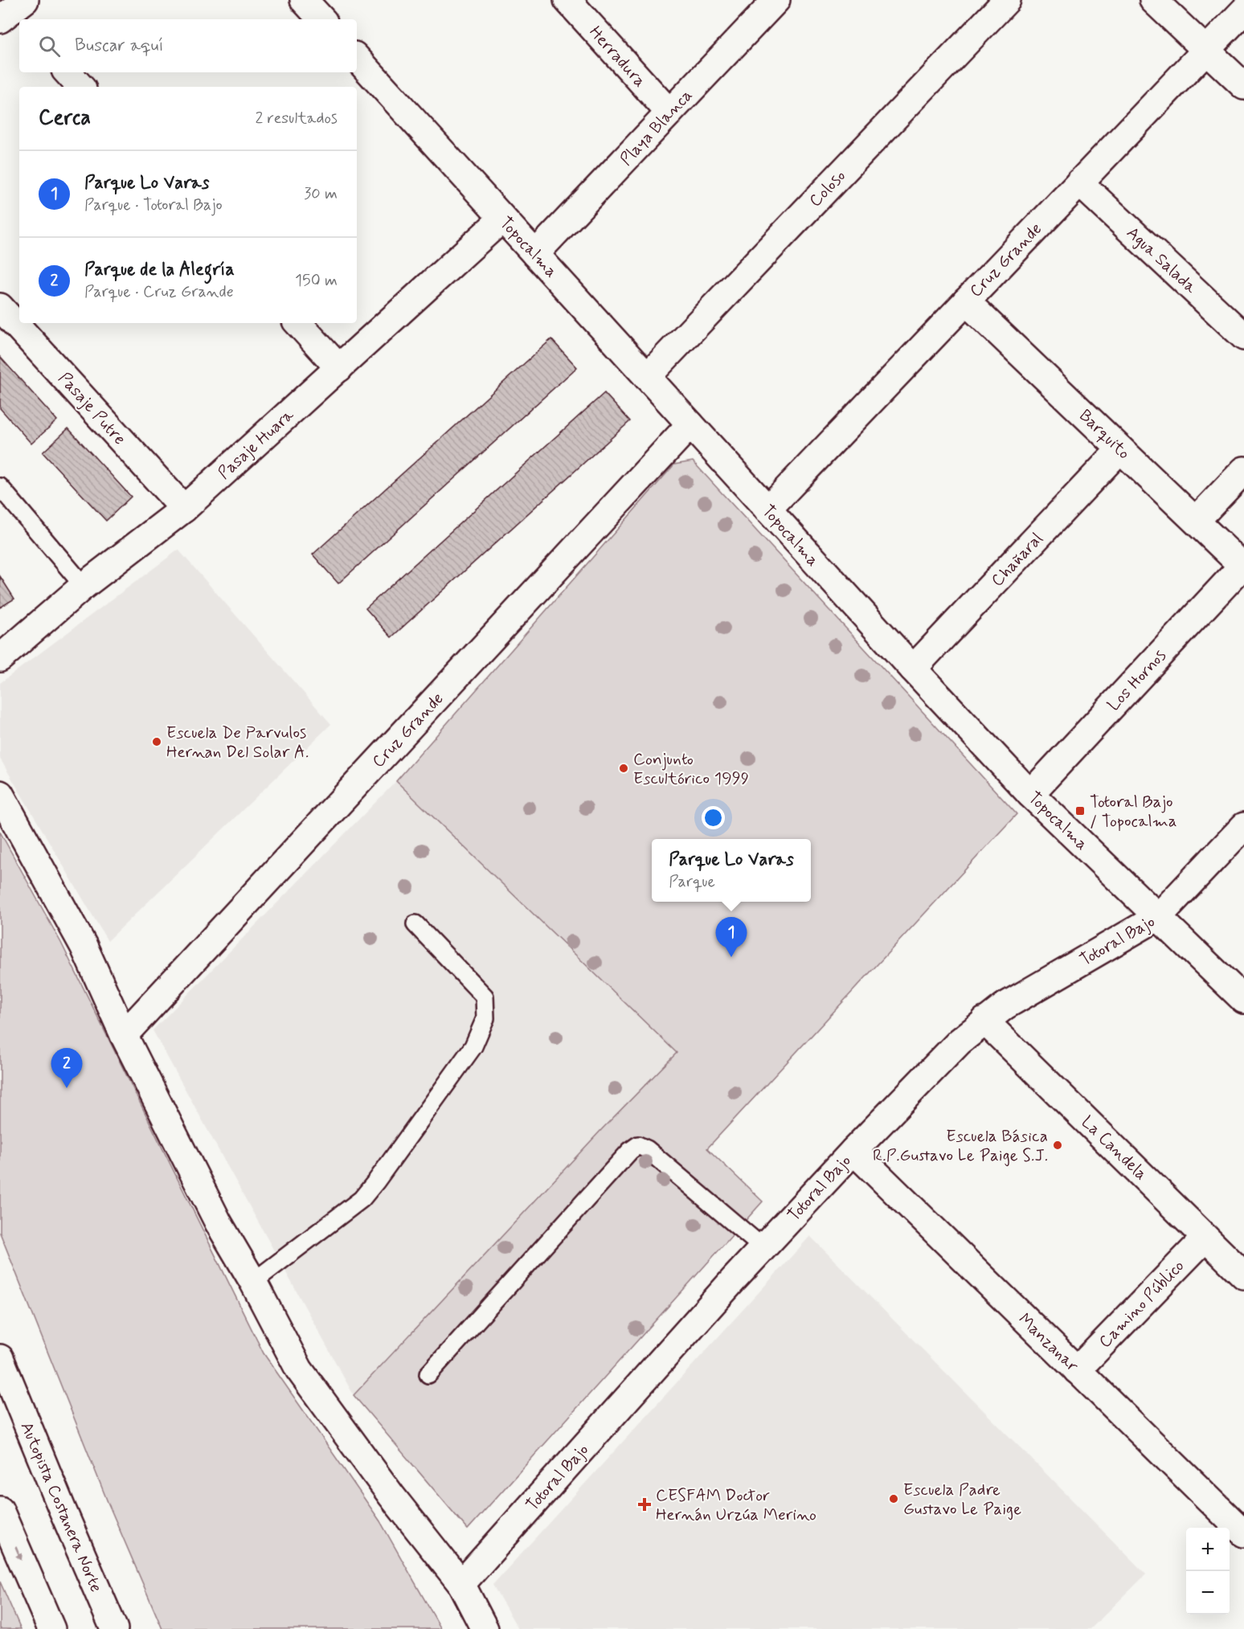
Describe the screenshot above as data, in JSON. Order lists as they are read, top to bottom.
{
  "streets": {
    "main road": [
      "Herradura",
      "Playa Blanca",
      "Coloso",
      "Topocalma",
      "Cruz Grande",
      "Agua Salada",
      "Pasaje Putre",
      "Barquito",
      "Pasaje Huara",
      "Chañaral",
      "Los Hornos",
      "Totoral Bajo",
      "La Candela",
      "Camino Público",
      "Manzanar",
      "Autopista Costanera Norte"
    ]
  },
  "crossings": [
    ["Herradura", "Playa Blanca"],
    ["Playa Blanca", "Topocalma"],
    ["Coloso", "Topocalma"],
    ["Topocalma", "Cruz Grande"],
    ["Topocalma", "Pasaje Huara"],
    ["Topocalma", "Chañaral"],
    ["Topocalma", "Los Hornos"],
    ["Topocalma", "Totoral Bajo"],
    ["Cruz Grande", "Agua Salada"],
    ["Cruz Grande", "Barquito"],
    ["Pasaje Putre", "Pasaje Huara"],
    ["Barquito", "Chañaral"],
    ["Barquito", "Los Hornos"],
    ["Totoral Bajo", "La Candela"],
    ["Totoral Bajo", "Manzanar"],
    ["La Candela", "Camino Público"],
    ["Camino Público", "Manzanar"]
  ],
  "places": {
    "other": [
      "Escuela De Parvulos Hernan Del Solar A.",
      "Conjunto Escultórico 1999",
      "Escuela Básica R.P.Gustavo Le Paige S.J.",
      "Escuela Padre Gustavo Le Paige"
    ],
    "transit": ["Totoral Bajo / Topocalma"],
    "health": ["CESFAM Doctor Hernán Urzúa Merino"]
  },
  "page": {
    "search": "Buscar aquí",
    "heading": ["Cerca", "2 resultados"],
    "list": [
      {
        "mark": "1",
        "name": "Parque Lo Varas",
        "note": "Parque · Totoral Bajo",
        "value": "30 m"
      },
      {
        "mark": "2",
        "name": "Parque de la Alegría",
        "note": "Parque · Cruz Grande",
        "value": "150 m"
      }
    ],
    "popup": ["Parque Lo Varas", "Parque"],
    "pins": ["1", "2"],
    "map_buttons": ["+", "−"]
  }
}
